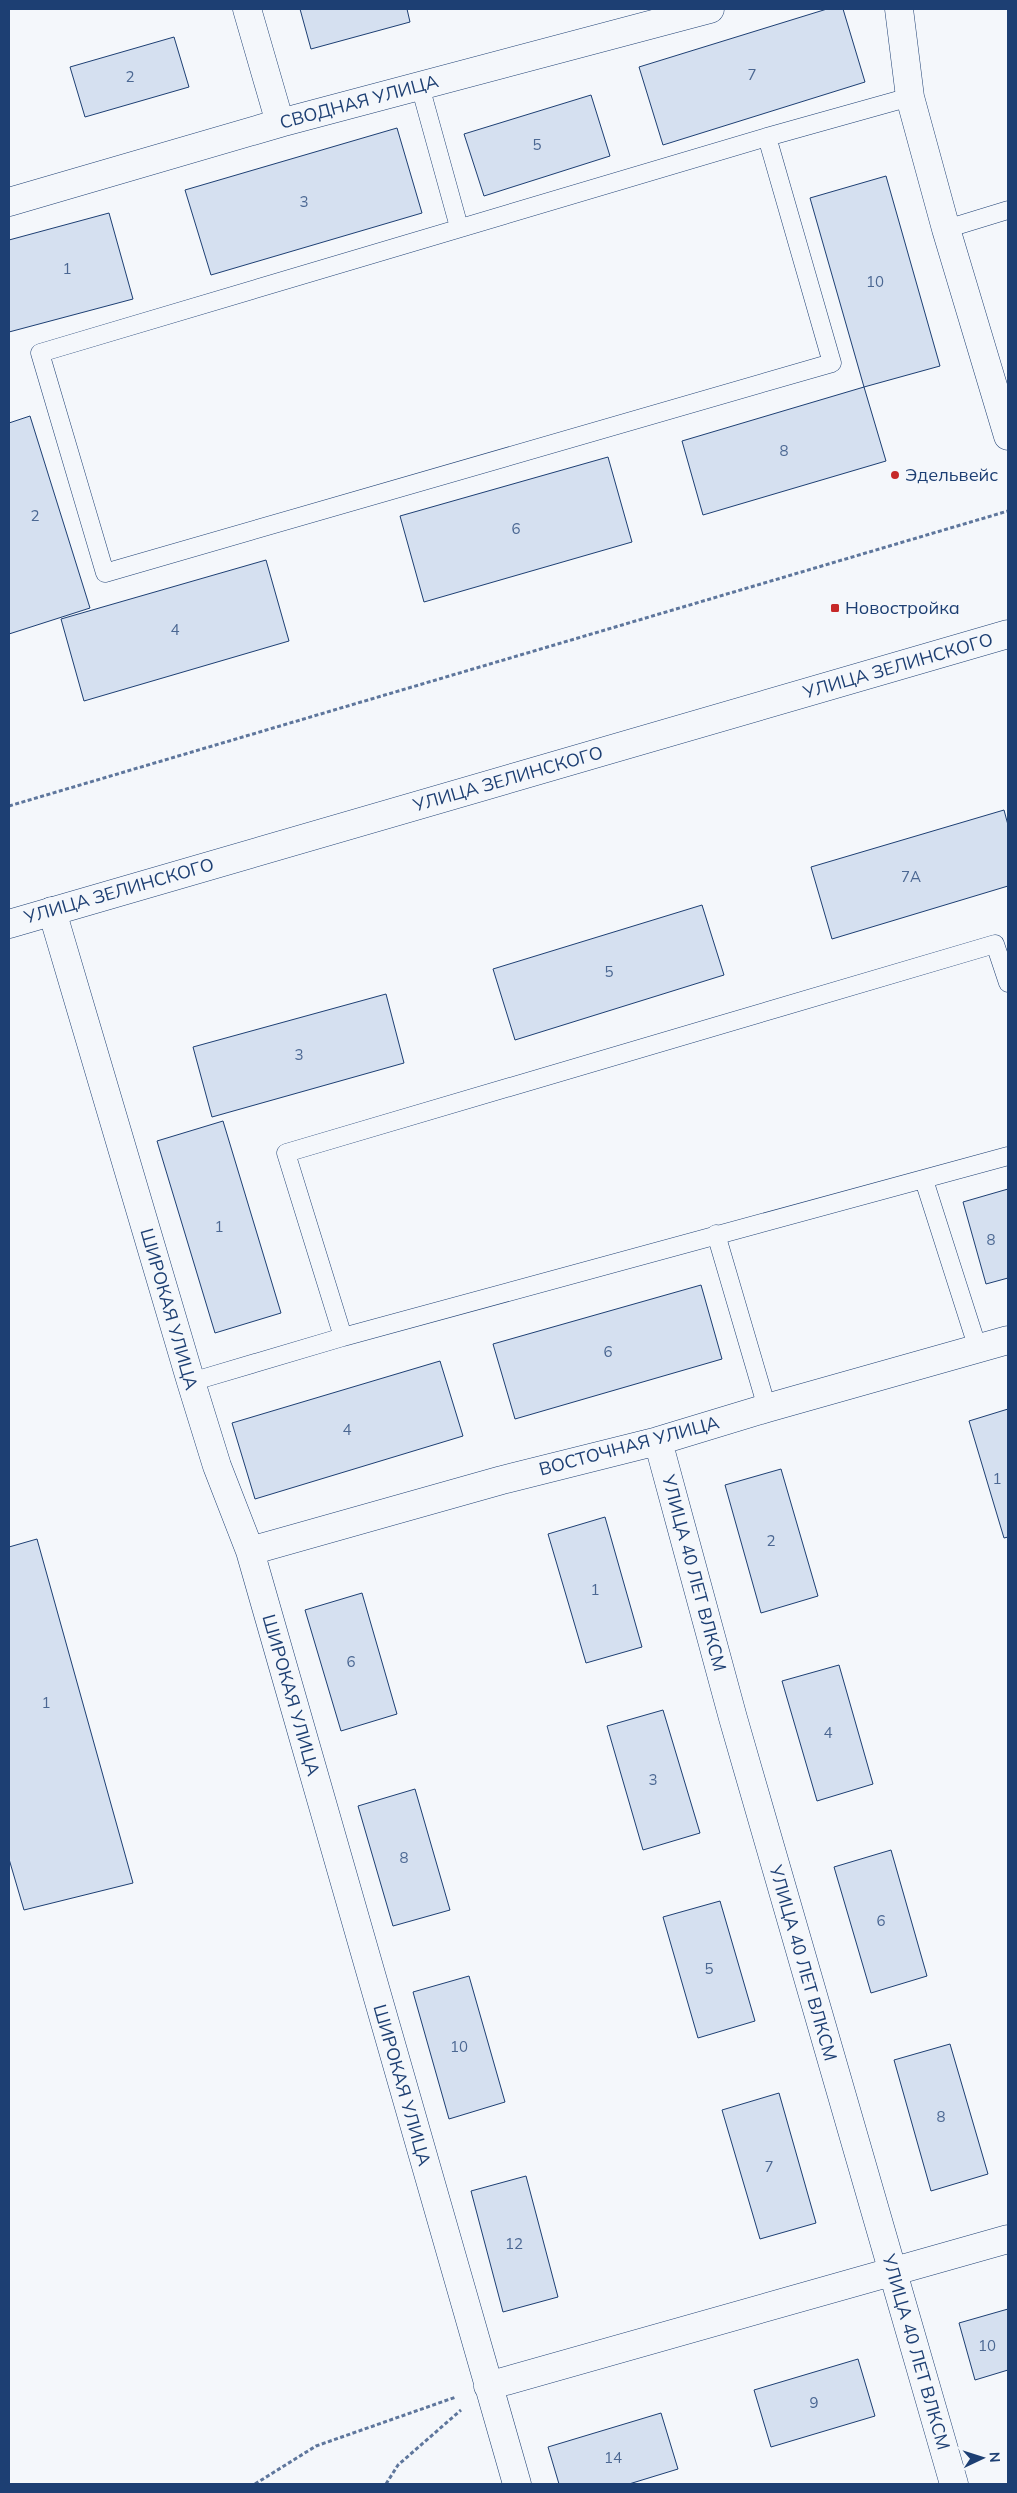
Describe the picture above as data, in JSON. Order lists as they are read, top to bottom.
{
  "streets": {
    "street": [
      "СВОДНАЯ УЛИЦА",
      "УЛИЦА ЗЕЛИНСКОГО",
      "ШИРОКАЯ УЛИЦА",
      "ВОСТОЧНАЯ УЛИЦА",
      "УЛИЦА 40 ЛЕТ ВЛКСМ"
    ]
  },
  "crossings": [
    ["УЛИЦА ЗЕЛИНСКОГО", "ШИРОКАЯ УЛИЦА"],
    ["ШИРОКАЯ УЛИЦА", "ВОСТОЧНАЯ УЛИЦА"],
    ["ВОСТОЧНАЯ УЛИЦА", "УЛИЦА 40 ЛЕТ ВЛКСМ"]
  ],
  "places": {
    "other": ["Эдельвейс"],
    "transit": ["Новостройка"]
  },
  "house_numbers": [
    "7",
    "2",
    "5",
    "3",
    "1",
    "10",
    "8",
    "2",
    "6",
    "4",
    "7A",
    "5",
    "3",
    "1",
    "8",
    "6",
    "4",
    "1",
    "2",
    "1",
    "6",
    "1",
    "4",
    "3",
    "8",
    "6",
    "5",
    "10",
    "8",
    "7",
    "12",
    "10",
    "9",
    "14"
  ],
  "north": "right"
}
